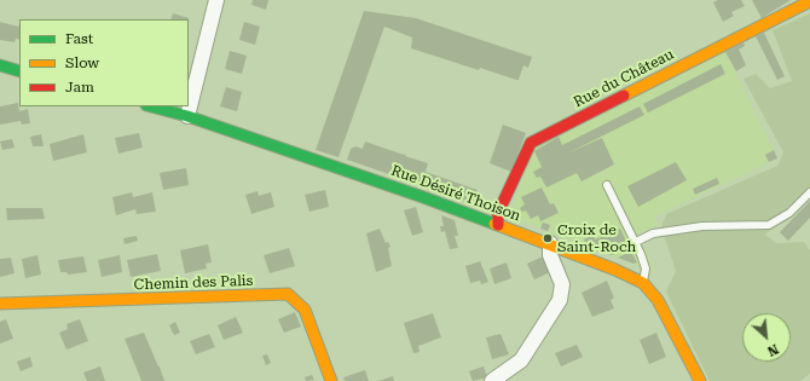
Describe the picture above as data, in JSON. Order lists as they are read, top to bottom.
{
  "streets": {
    "street": ["Rue du Château", "Rue Désiré Thoison", "Chemin des Palis"]
  },
  "crossings": [
    ["Rue du Château", "Rue Désiré Thoison"]
  ],
  "places": ["Croix de Saint-Roch"],
  "legend": ["Fast", "Slow", "Jam"],
  "north": "bottom right"
}
